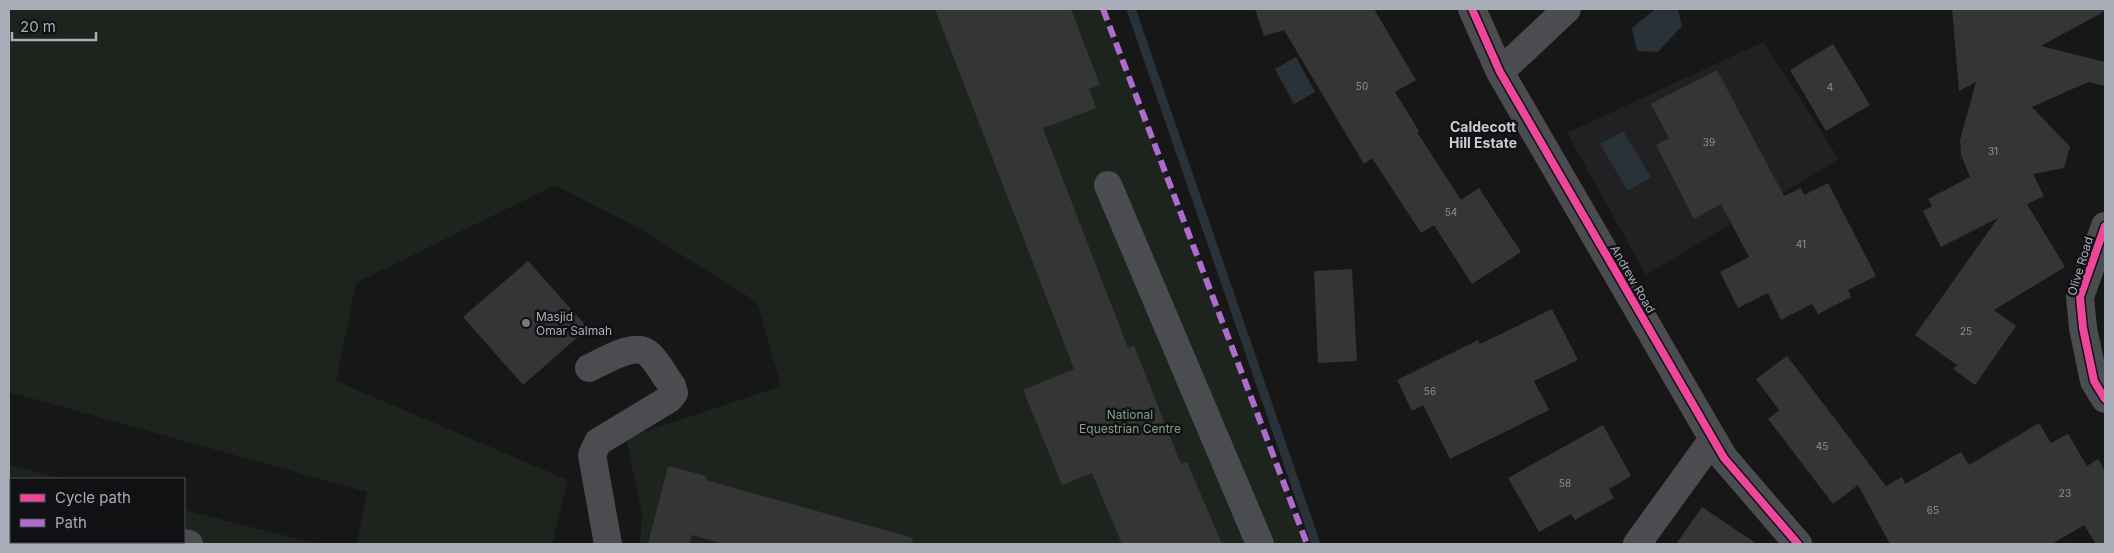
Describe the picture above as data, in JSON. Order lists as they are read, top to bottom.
{
  "streets": {
    "street": ["Olive Road", "Andrew Road"]
  },
  "districts": ["Caldecott Hill Estate"],
  "parks": ["National Equestrian Centre"],
  "places": ["Masjid Omar Salmah"],
  "house_numbers": [
    "50",
    "4",
    "39",
    "31",
    "54",
    "41",
    "25",
    "56",
    "45",
    "58",
    "23",
    "65"
  ],
  "legend": ["Cycle path", "Path"],
  "scale_bar": "20 m"
}
